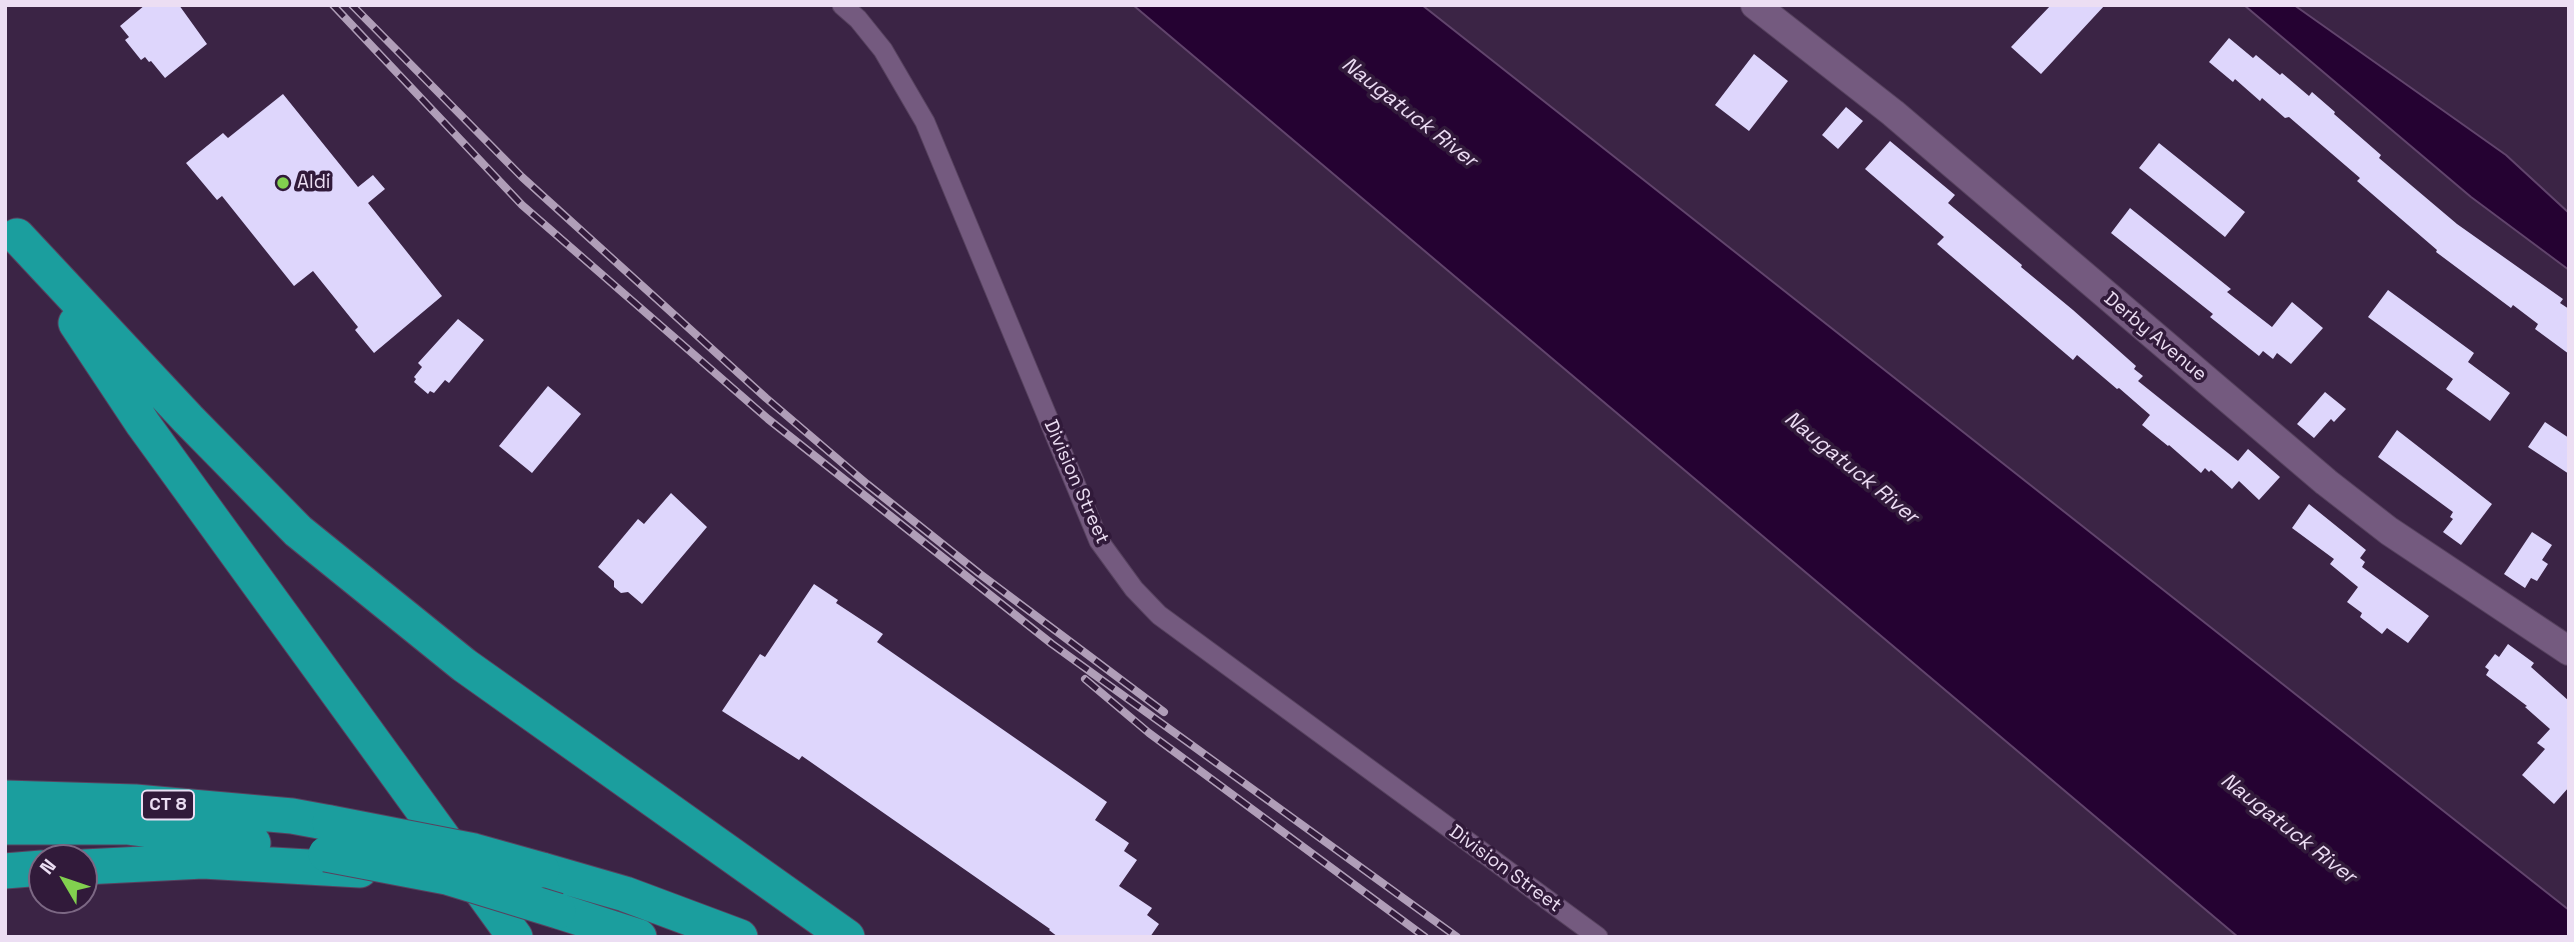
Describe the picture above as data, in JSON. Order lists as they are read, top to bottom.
{
  "streets": {
    "highway": ["CT 8"],
    "main road": ["Derby Avenue"],
    "street": ["Division Street"]
  },
  "water": ["Naugatuck River"],
  "places": ["Aldi"],
  "north": "top left"
}
